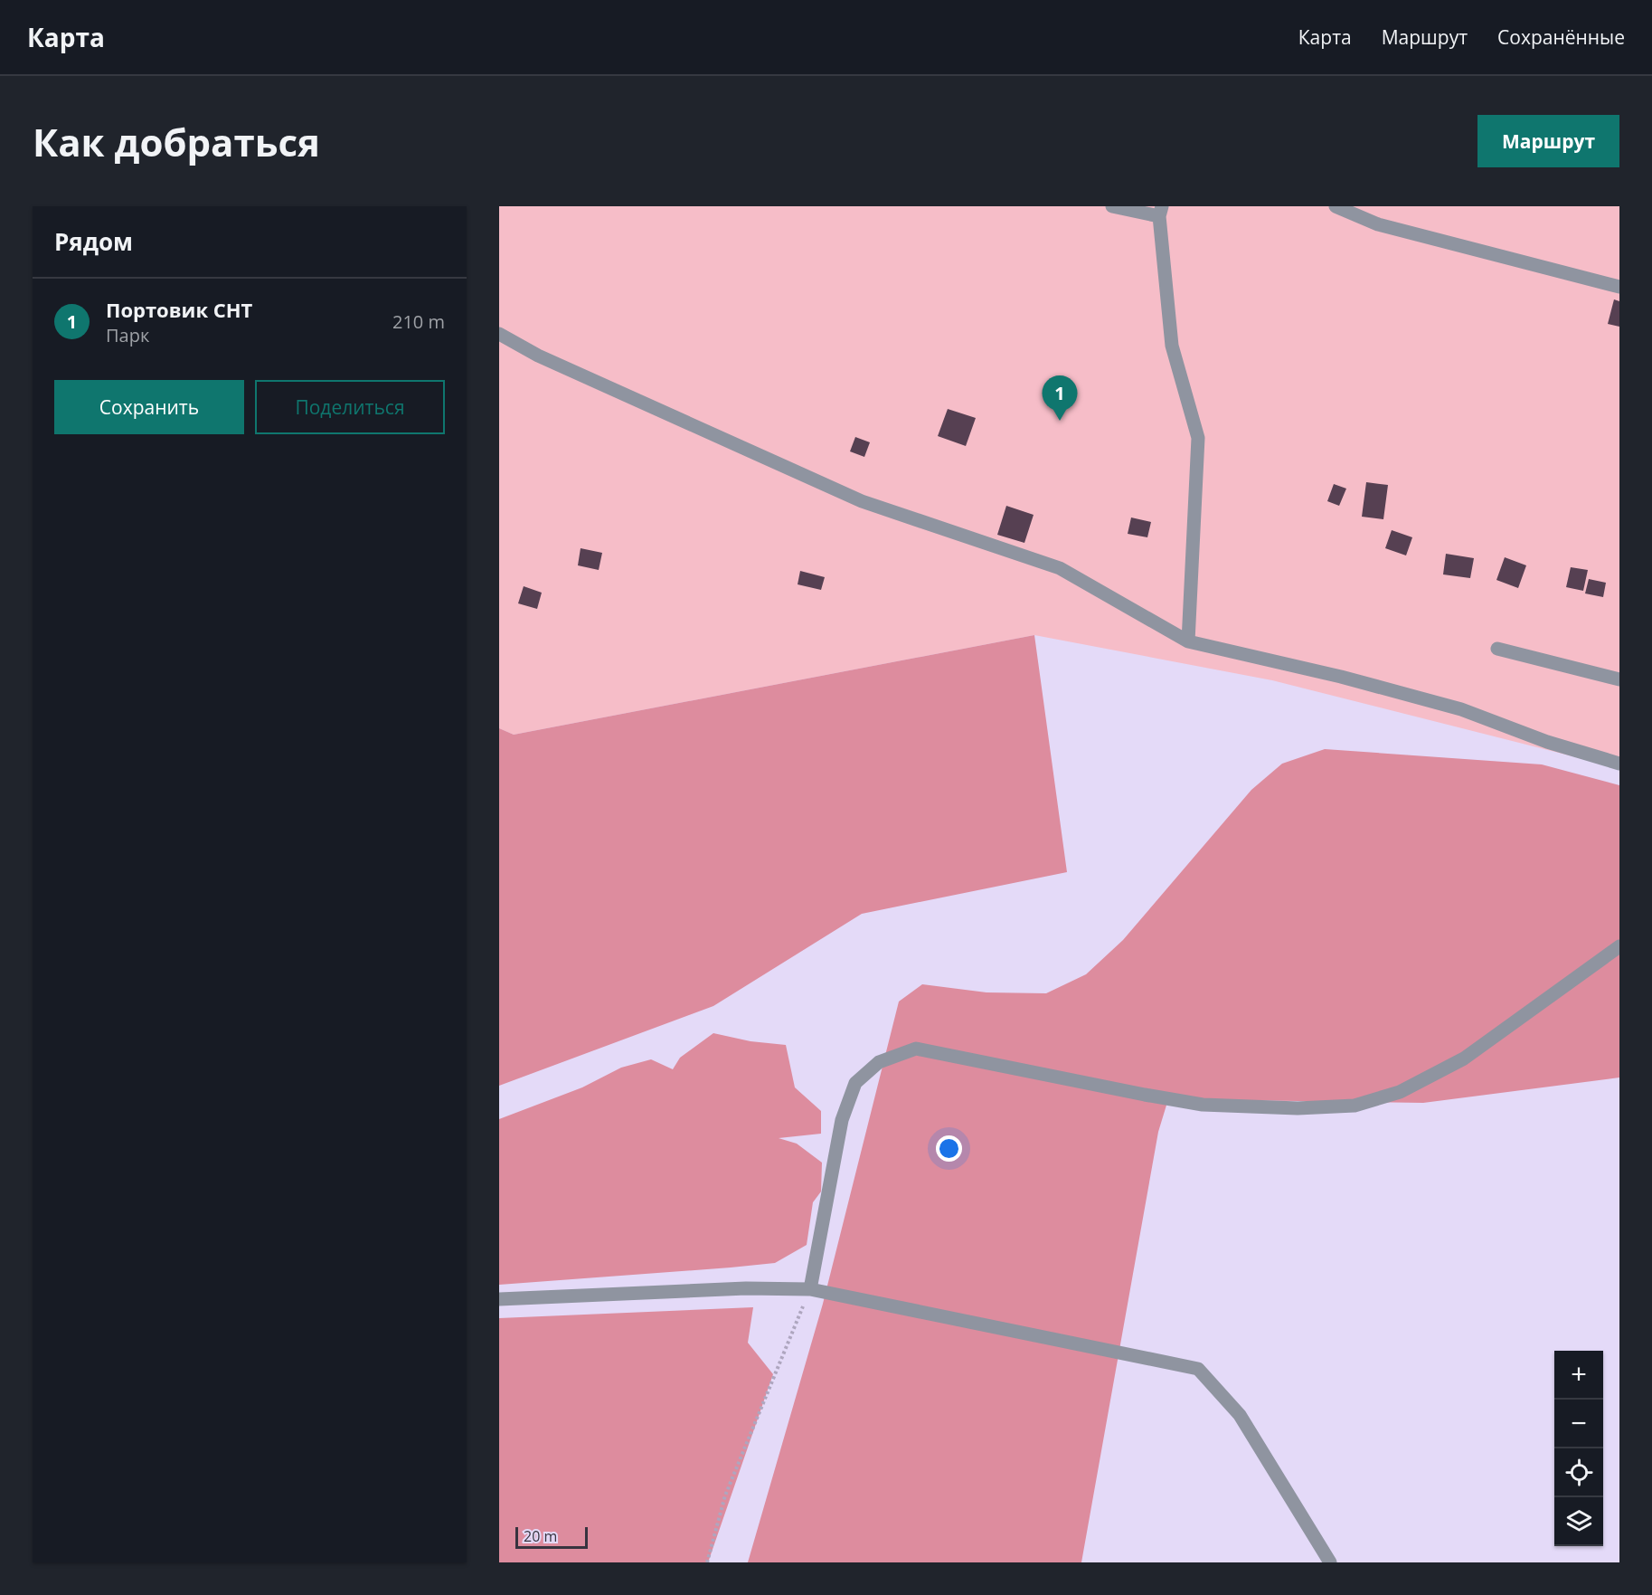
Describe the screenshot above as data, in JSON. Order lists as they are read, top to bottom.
{
  "scale_bar": "20 m",
  "page": {
    "header": "Карта",
    "nav": ["Карта", "Маршрут", "Сохранённые"],
    "buttons": [
      "Маршрут",
      ["Сохранить", "Поделиться"]
    ],
    "title": "Как добраться",
    "heading": "Рядом",
    "list": [
      {
        "mark": "1",
        "name": "Портовик СНТ",
        "note": "Парк",
        "value": "210 m"
      }
    ],
    "pins": "1",
    "map_buttons": ["+", "−"],
    "scale": "20 m"
  }
}
